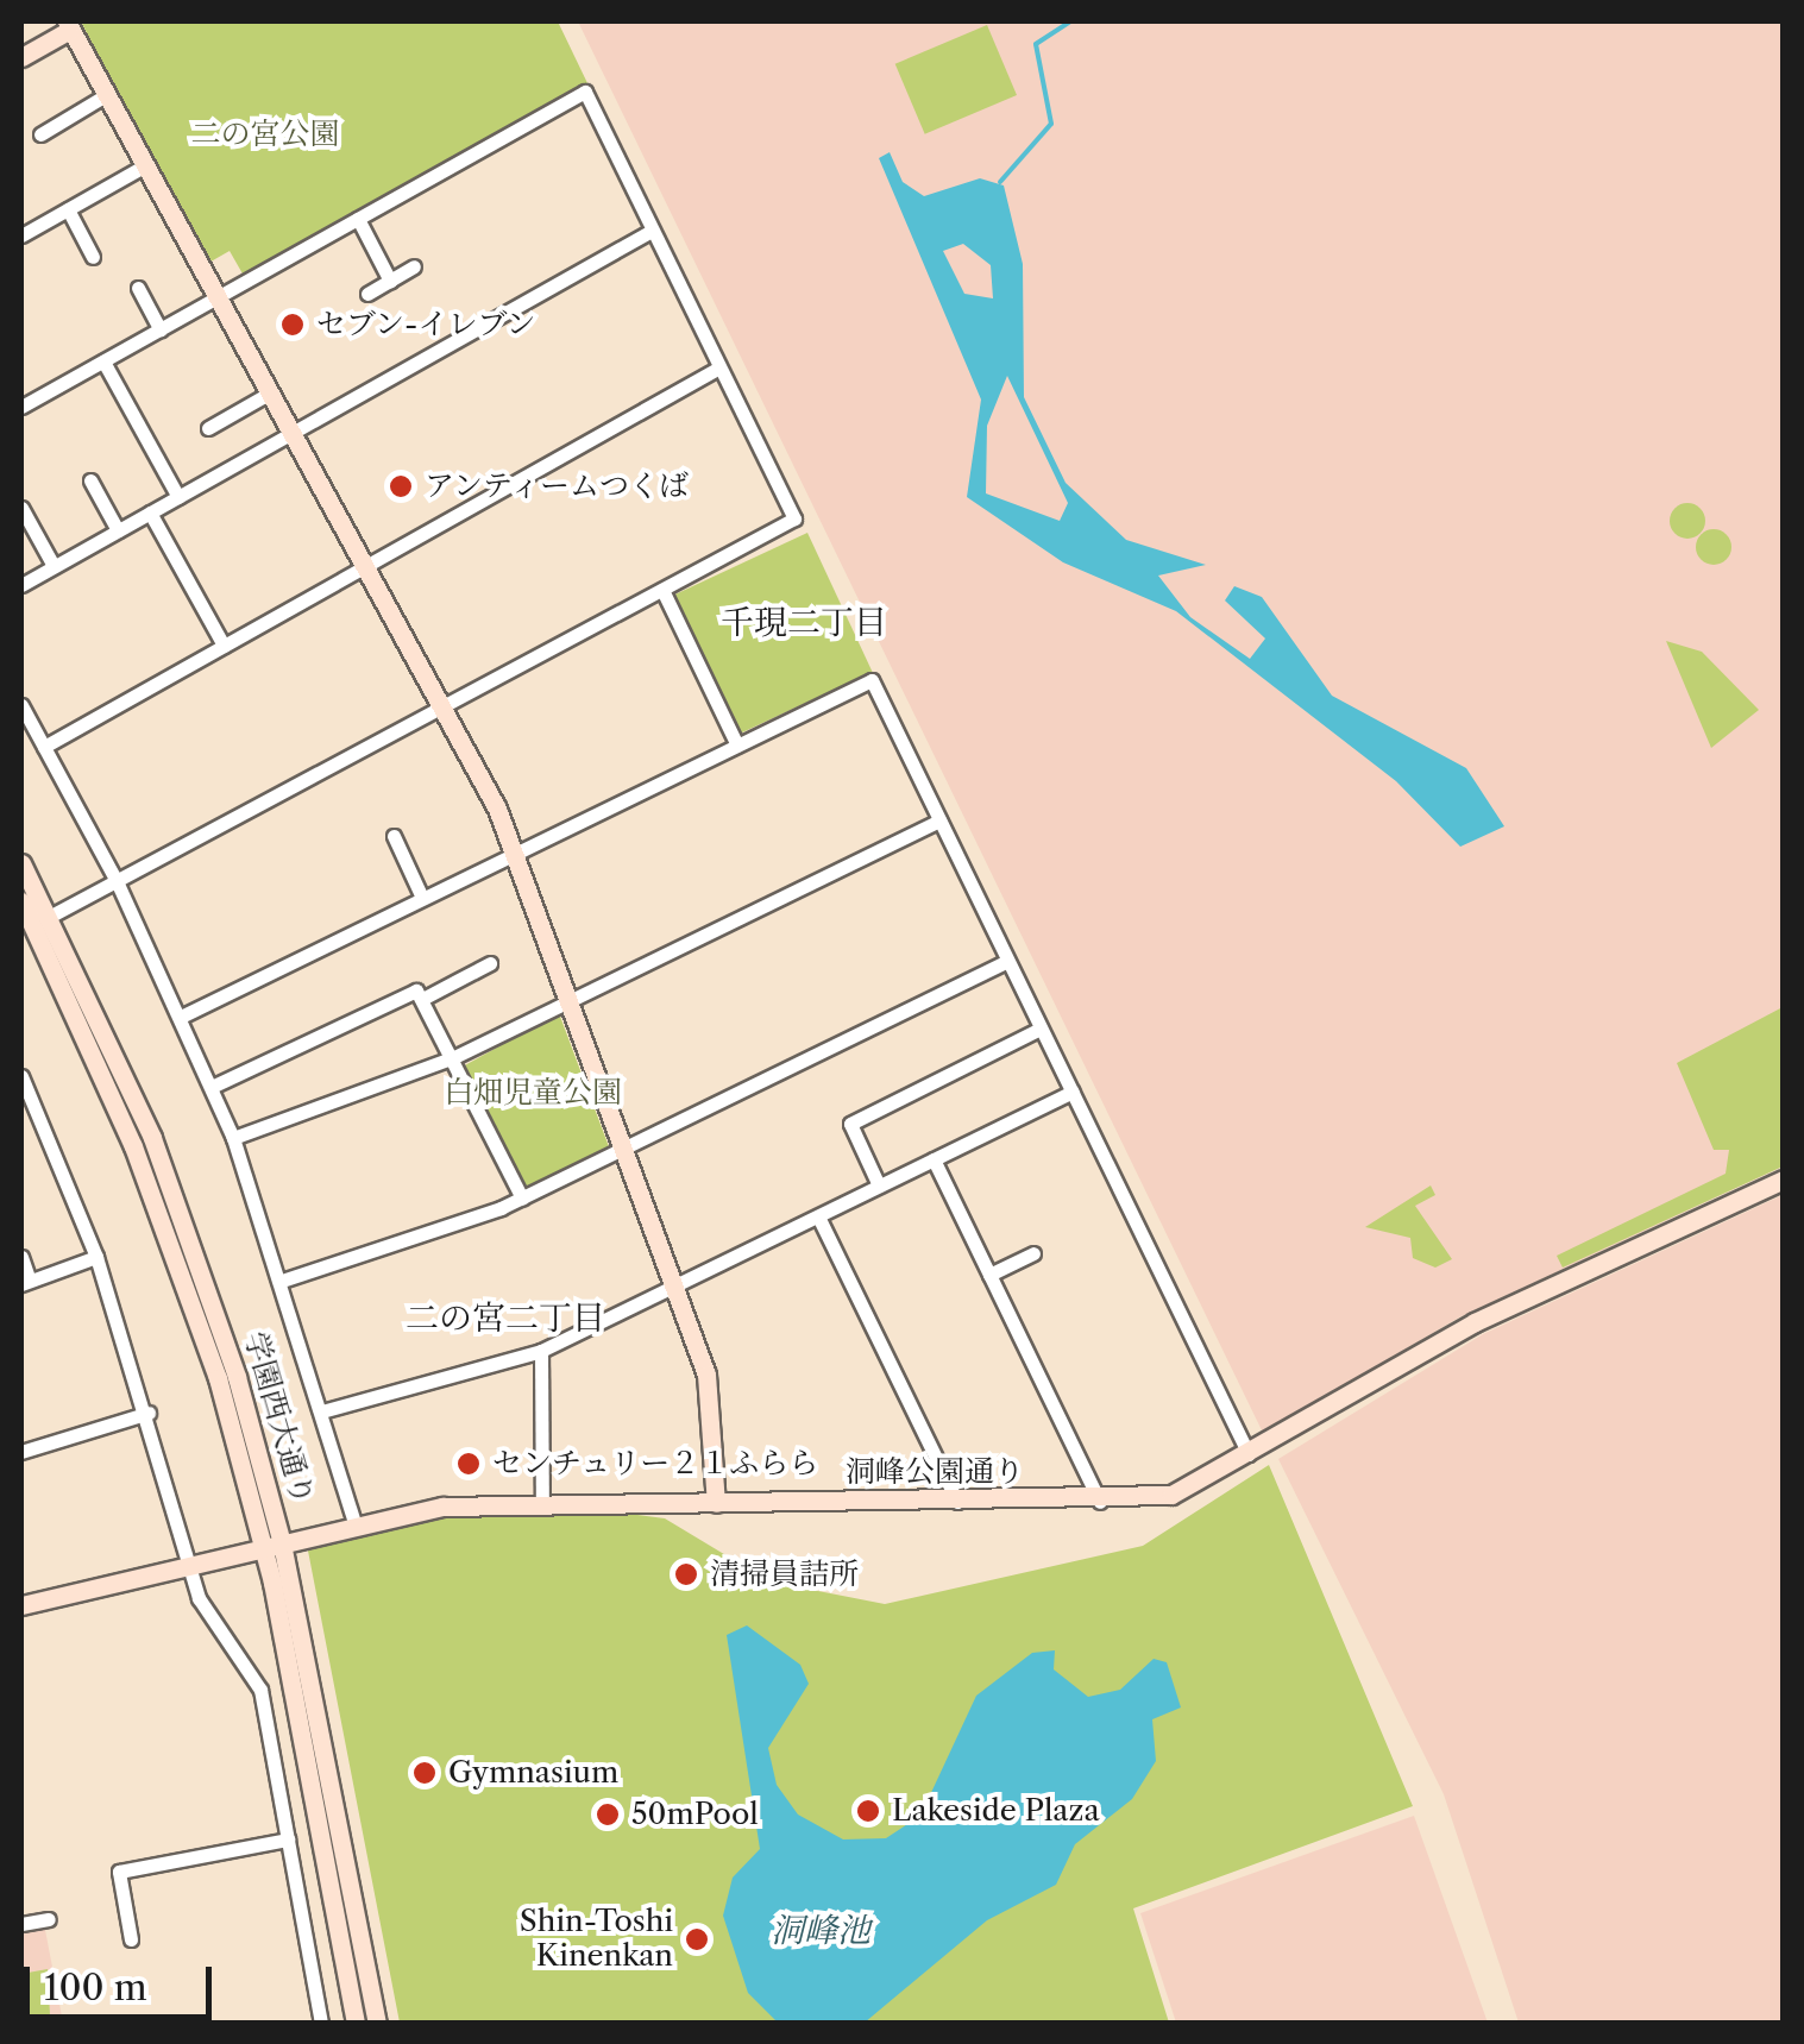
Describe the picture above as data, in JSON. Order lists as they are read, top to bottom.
{
  "streets": {
    "street": ["学園西大通り", "洞峰公園通り"]
  },
  "crossings": [
    ["学園西大通り", "洞峰公園通り"]
  ],
  "districts": ["千現二丁目", "二の宮二丁目"],
  "water": ["洞峰池"],
  "parks": ["二の宮公園", "白畑児童公園"],
  "places": [
    "セブン-イレブン",
    "アンティームつくば",
    "センチュリー２１ふらら",
    "清掃員詰所",
    "Gymnasium",
    "Lakeside Plaza",
    "50mPool",
    "Shin-Toshi Kinenkan"
  ],
  "scale_bar": "100 m"
}
